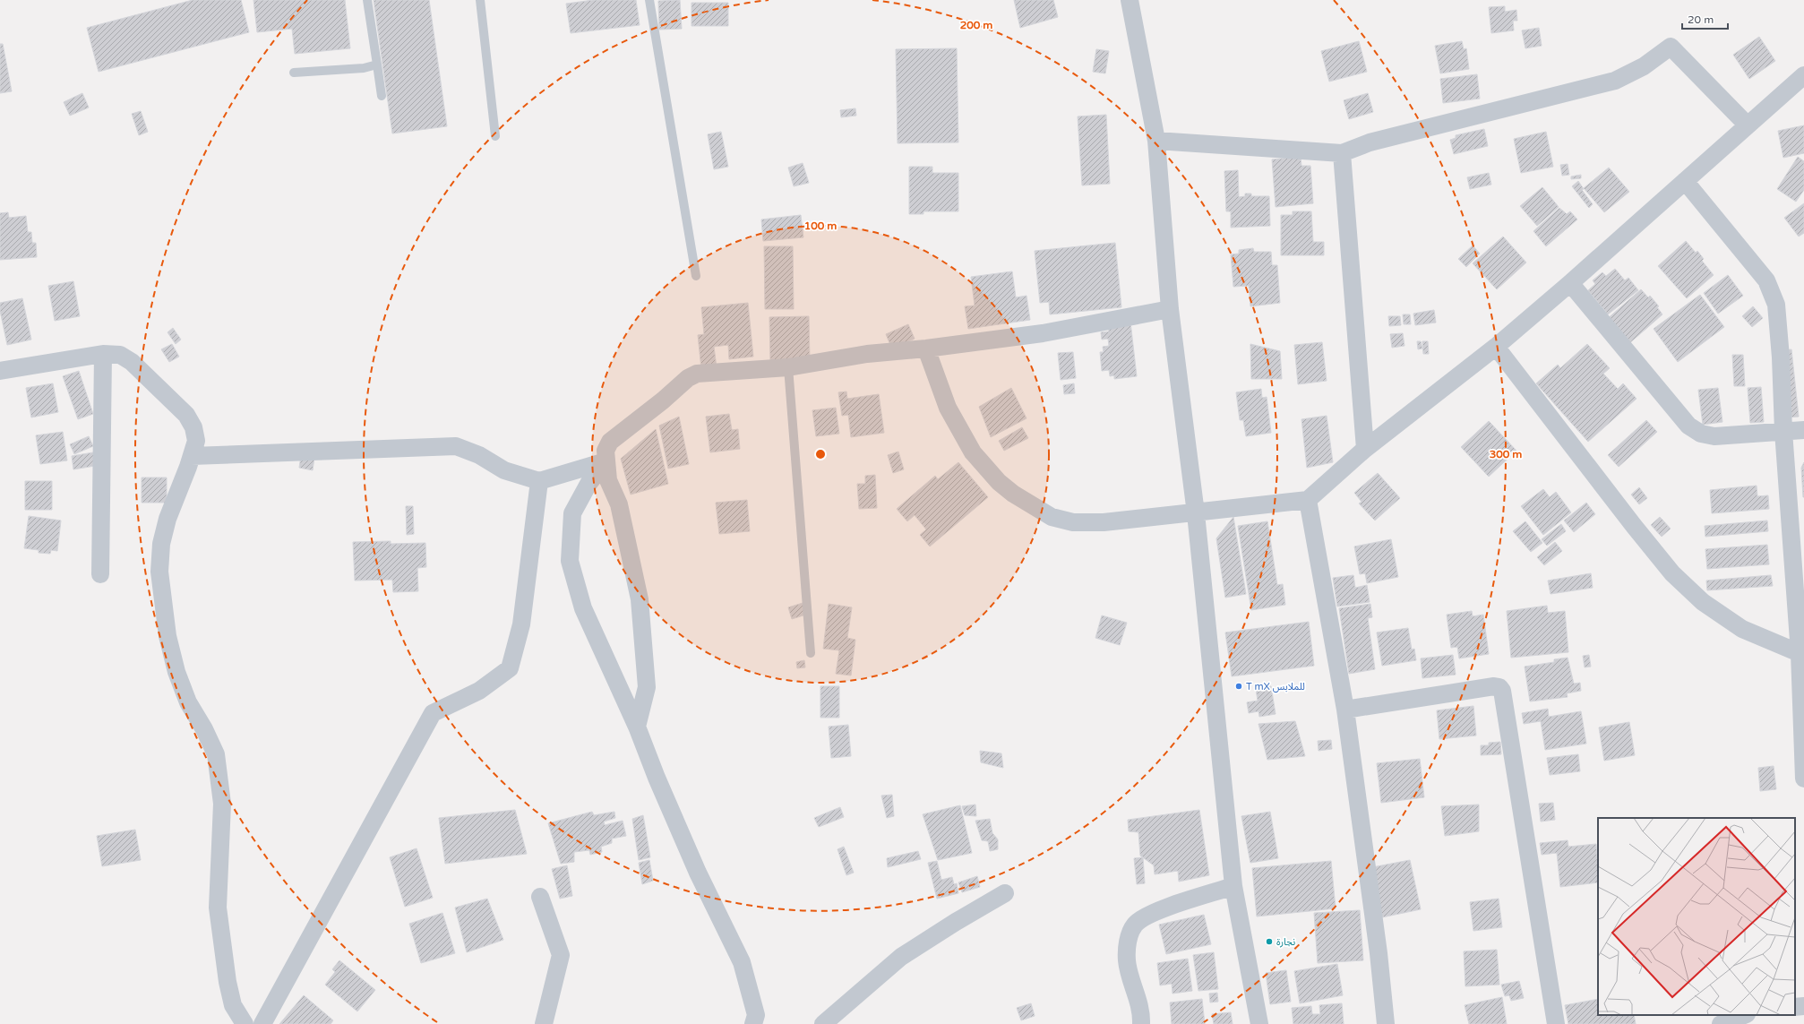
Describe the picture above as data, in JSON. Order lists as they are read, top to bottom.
{
  "places": ["T mX للملابس", "نجارة"],
  "scale_bar": "20 m",
  "rings": ["200 m", "100 m", "300 m"]
}
